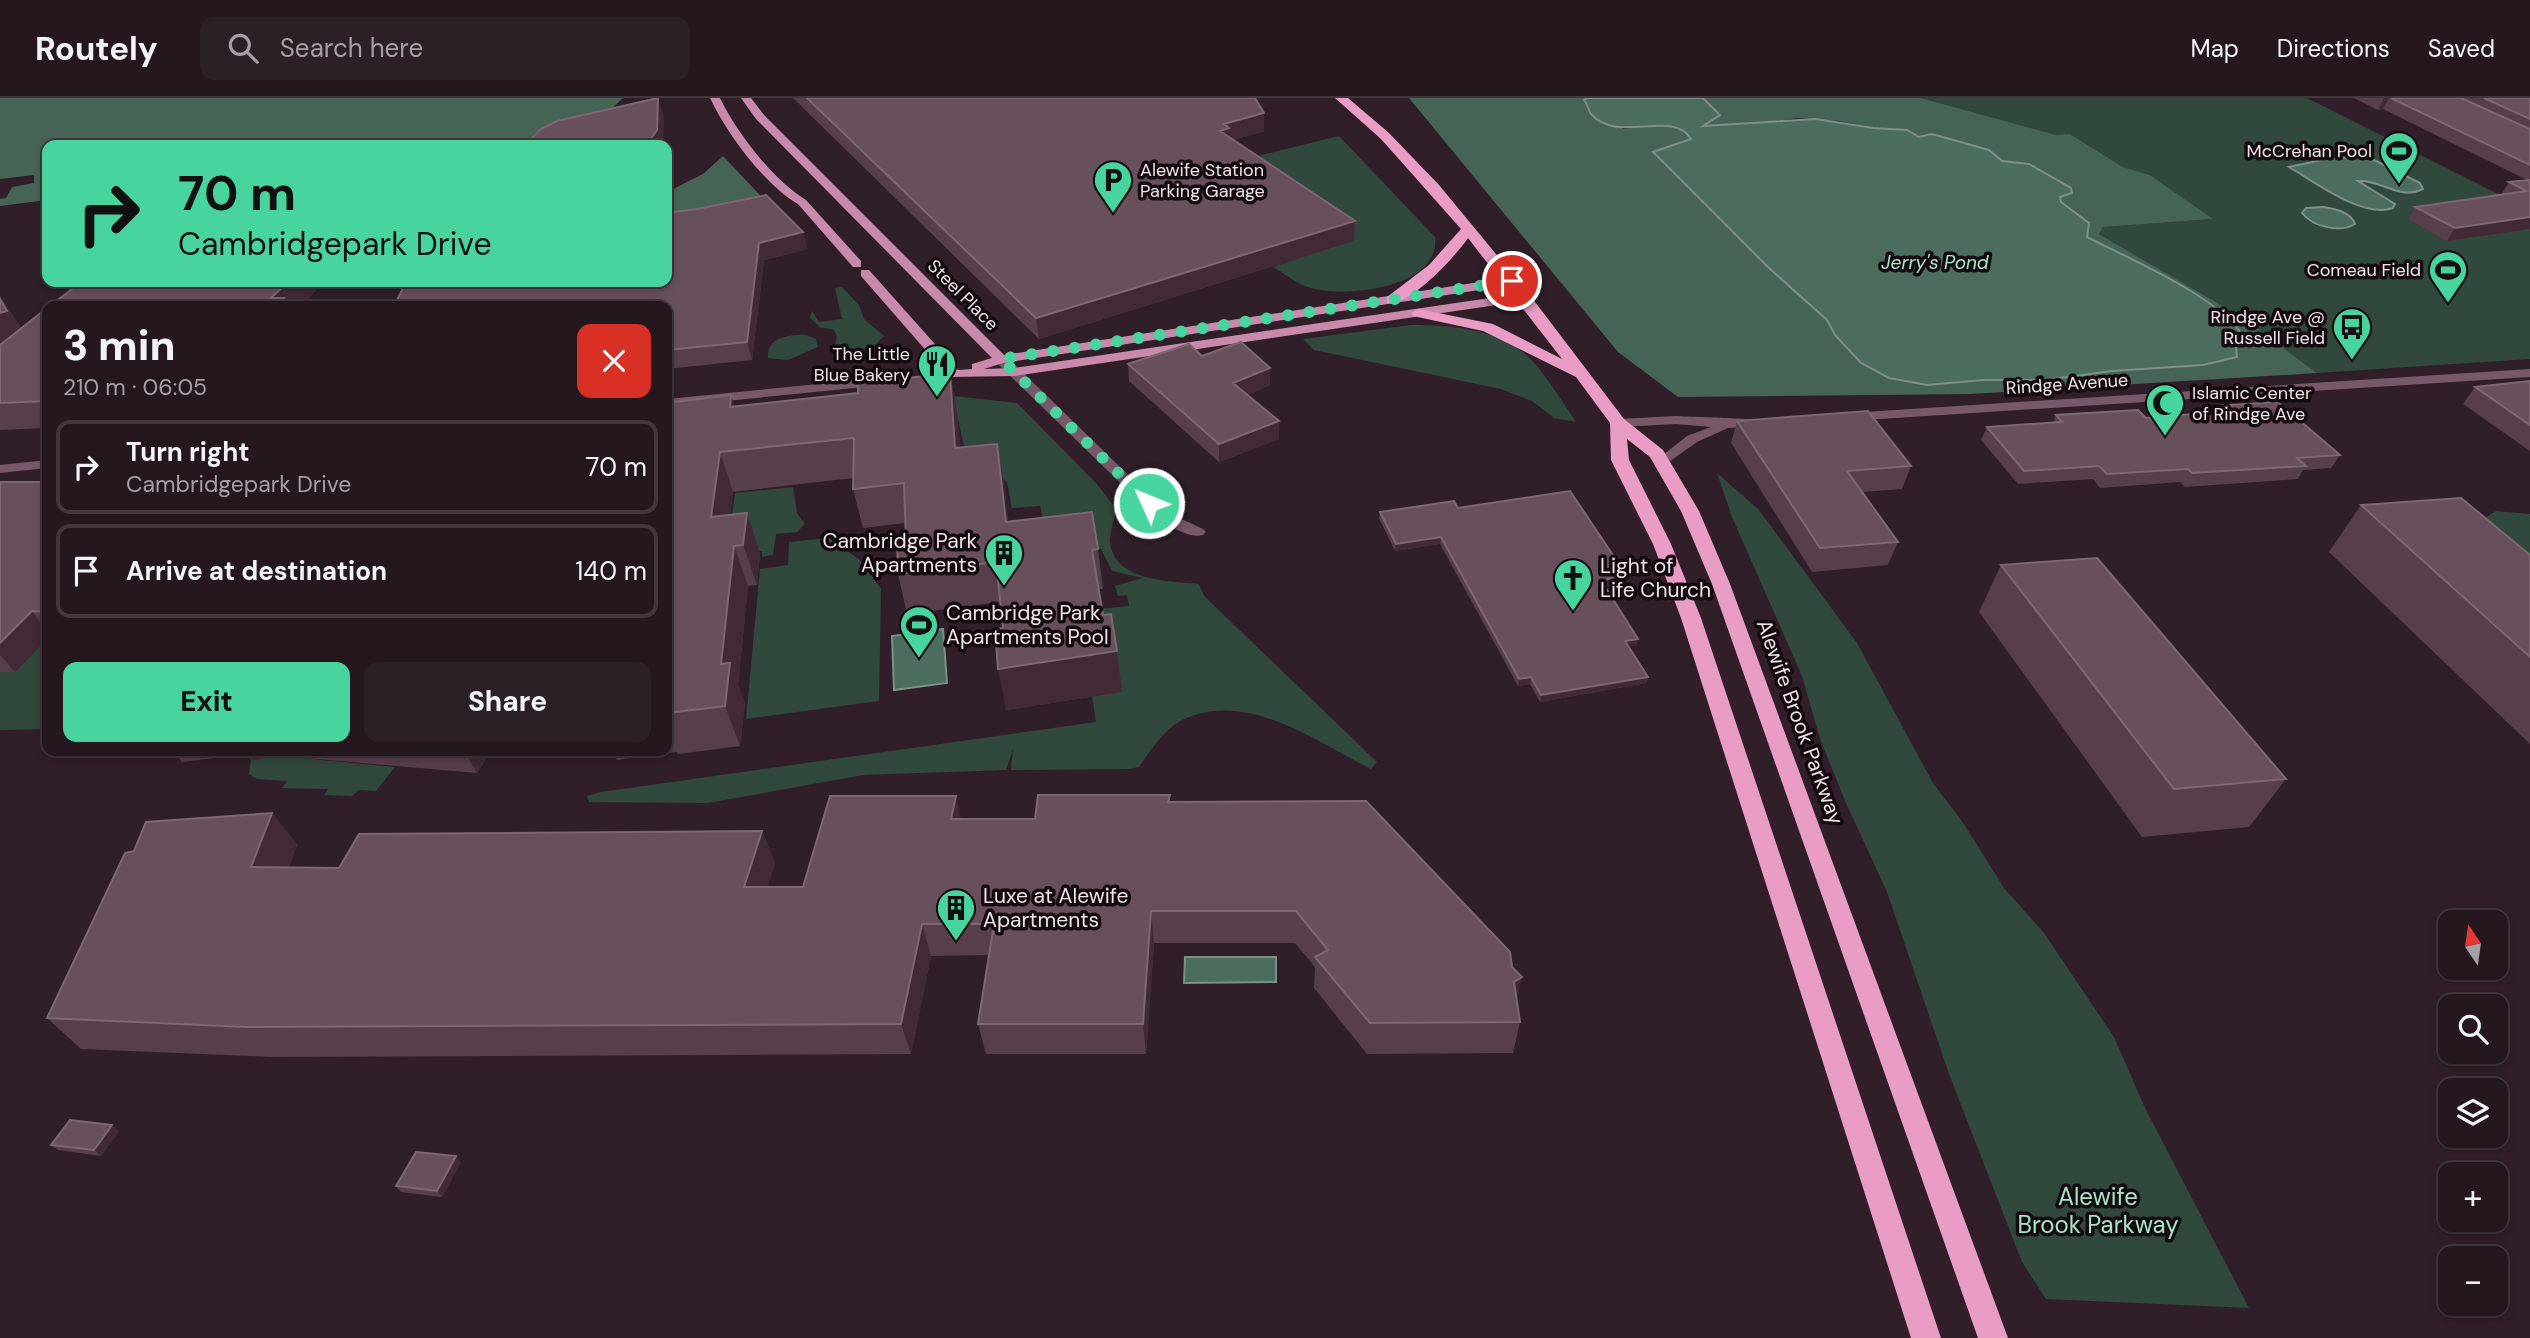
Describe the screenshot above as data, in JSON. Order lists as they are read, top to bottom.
{
  "streets": {
    "highway": ["Alewife Brook Parkway"],
    "main road": ["Steel Place"],
    "street": ["Rindge Avenue"]
  },
  "water": ["Jerry's Pond"],
  "parks": ["Alewife Brook Parkway"],
  "places": {
    "sports": ["McCrehan Pool", "Comeau Field", "Cambridge Park Apartments Pool"],
    "parking": ["Alewife Station Parking Garage"],
    "bus stop": ["Rindge Ave @ Russell Field"],
    "restaurant": ["The Little Blue Bakery"],
    "mosque": ["Islamic Center of Rindge Ave"],
    "building": ["Cambridge Park Apartments", "Luxe at Alewife Apartments"],
    "church": ["Light of Life Church"]
  },
  "north": "top",
  "page": {
    "header": "Routely",
    "search": "Search here",
    "nav": ["Map", "Directions", "Saved"],
    "turn": ["70 m", "Cambridgepark Drive"],
    "heading": ["3 min", "210 m · 06:05"],
    "list": [
      {
        "name": "Turn right",
        "note": "Cambridgepark Drive",
        "value": "70 m"
      },
      {
        "name": "Arrive at destination",
        "value": "140 m"
      }
    ],
    "buttons": ["Exit", "Share"],
    "map_buttons": ["+", "−"]
  }
}
